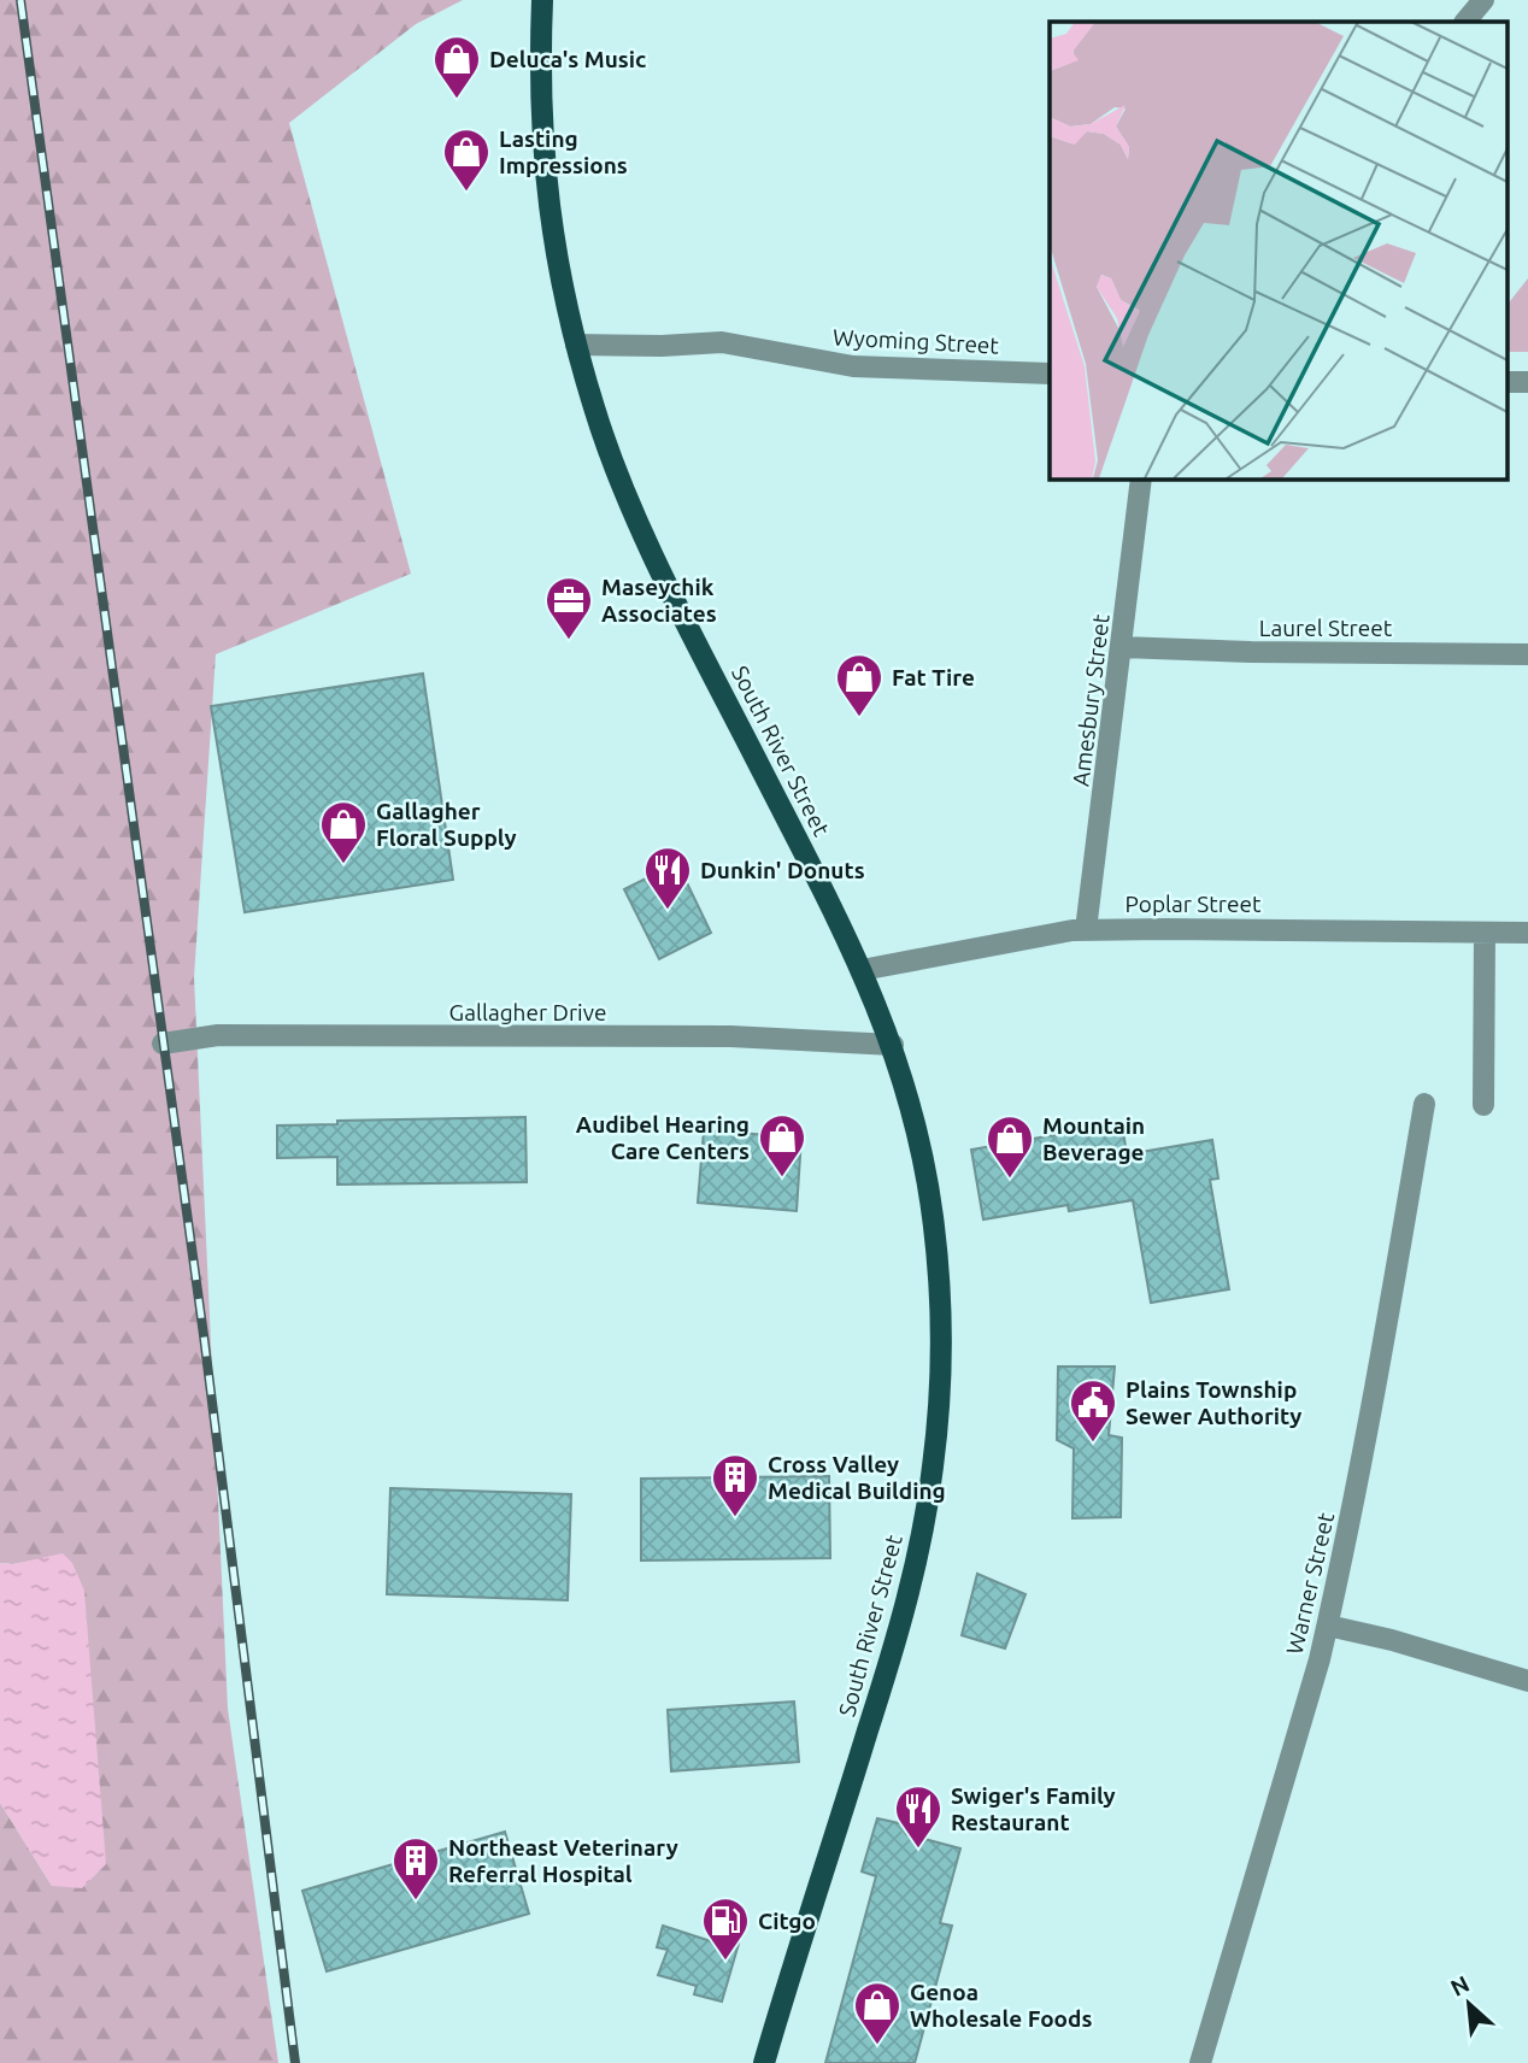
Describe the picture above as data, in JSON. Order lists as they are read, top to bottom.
{
  "streets": {
    "main road": ["South River Street"],
    "street": [
      "Wyoming Street",
      "Laurel Street",
      "Amesbury Street",
      "Poplar Street",
      "Gallagher Drive",
      "Warner Street"
    ]
  },
  "crossings": [
    ["Wyoming Street", "South River Street"],
    ["Laurel Street", "Amesbury Street"],
    ["Amesbury Street", "Poplar Street"],
    ["South River Street", "Poplar Street"],
    ["South River Street", "Gallagher Drive"]
  ],
  "places": {
    "shop": [
      "Deluca's Music",
      "Lasting Impressions",
      "Fat Tire",
      "Gallagher Floral Supply",
      "Audibel Hearing Care Centers",
      "Mountain Beverage",
      "Genoa Wholesale Foods"
    ],
    "office": ["Maseychik Associates"],
    "restaurant": ["Dunkin' Donuts", "Swiger's Family Restaurant"],
    "public building": ["Plains Township Sewer Authority"],
    "building": ["Cross Valley Medical Building", "Northeast Veterinary Referral Hospital"],
    "fuel station": ["Citgo"]
  },
  "north": "top left"
}
